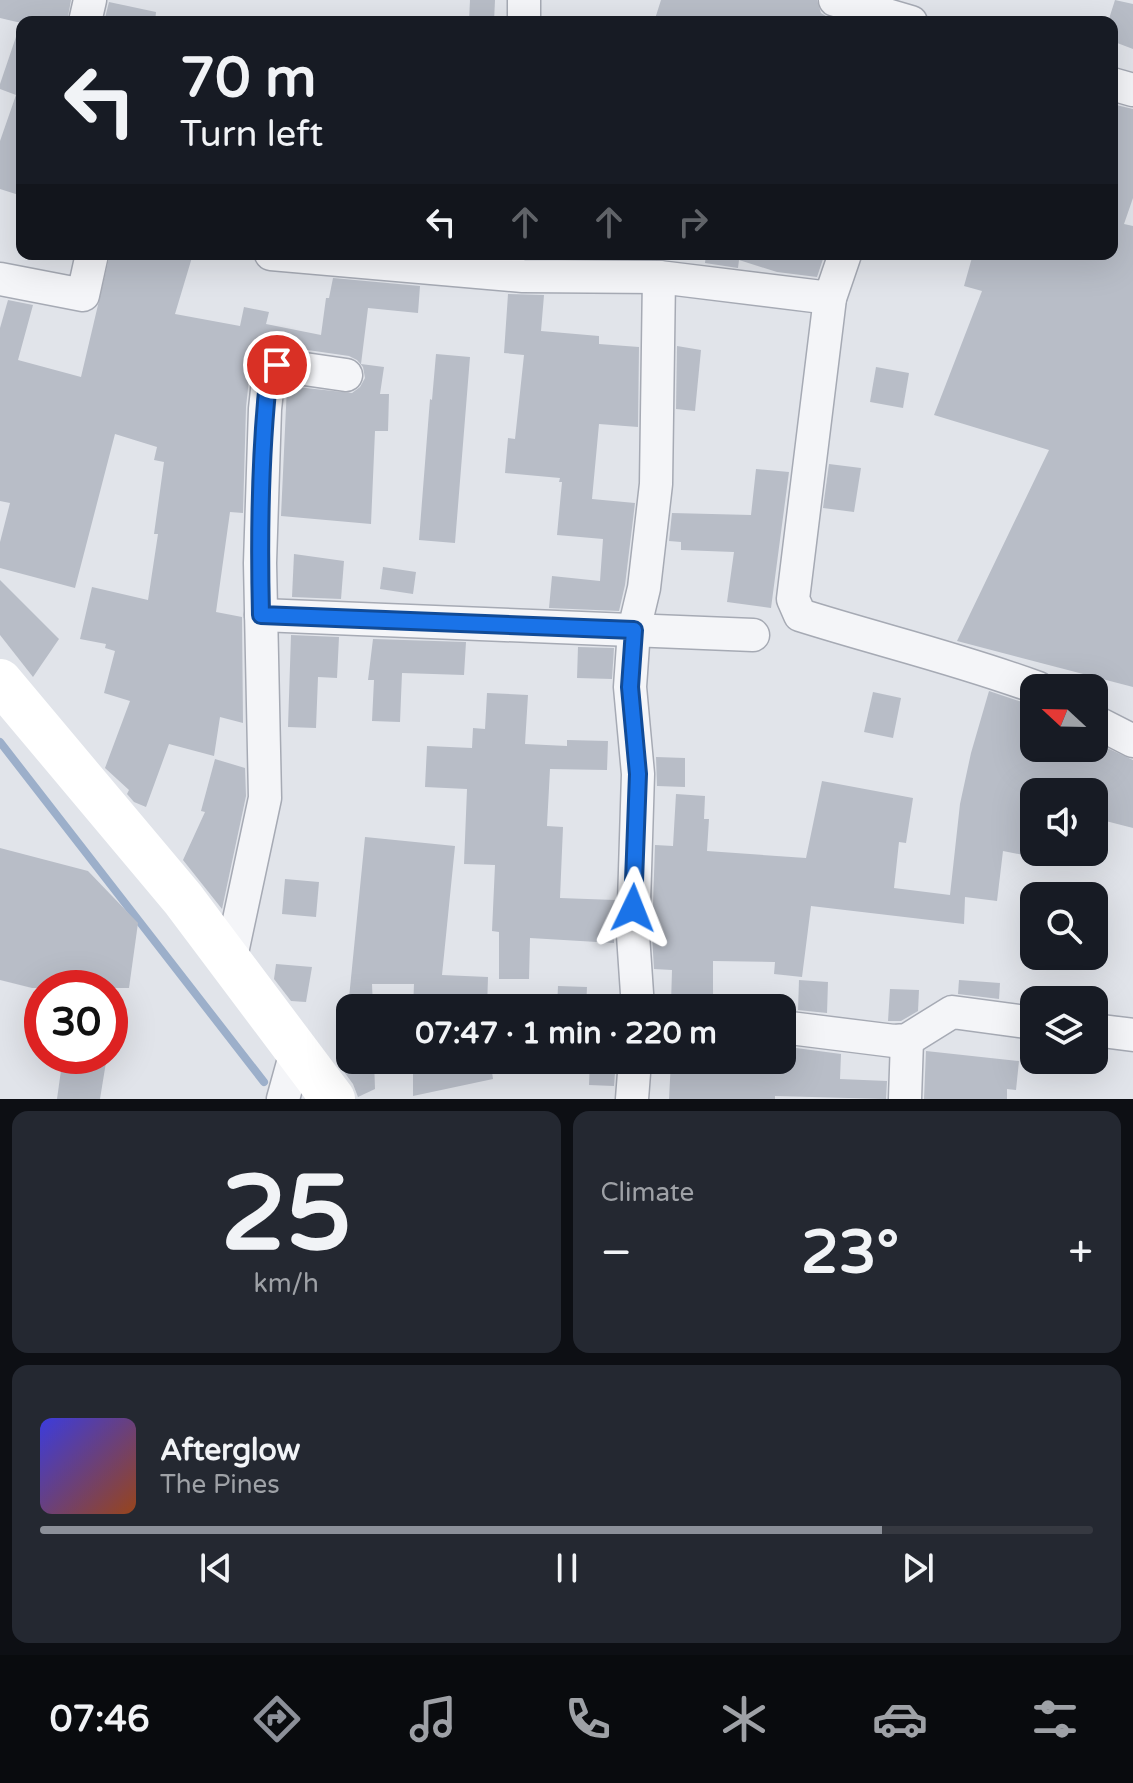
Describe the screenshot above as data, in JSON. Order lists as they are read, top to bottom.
{
  "north": "left",
  "page": {
    "turn": ["70 m", "Turn left"],
    "limit": "30",
    "trip": "07:47 · 1 min · 220 m",
    "tile": [
      ["25", "km/h"],
      "Climate"
    ],
    "heat": ["−", "23°", "+"],
    "song": ["Afterglow", "The Pines"],
    "tabs": "07:46"
  }
}
